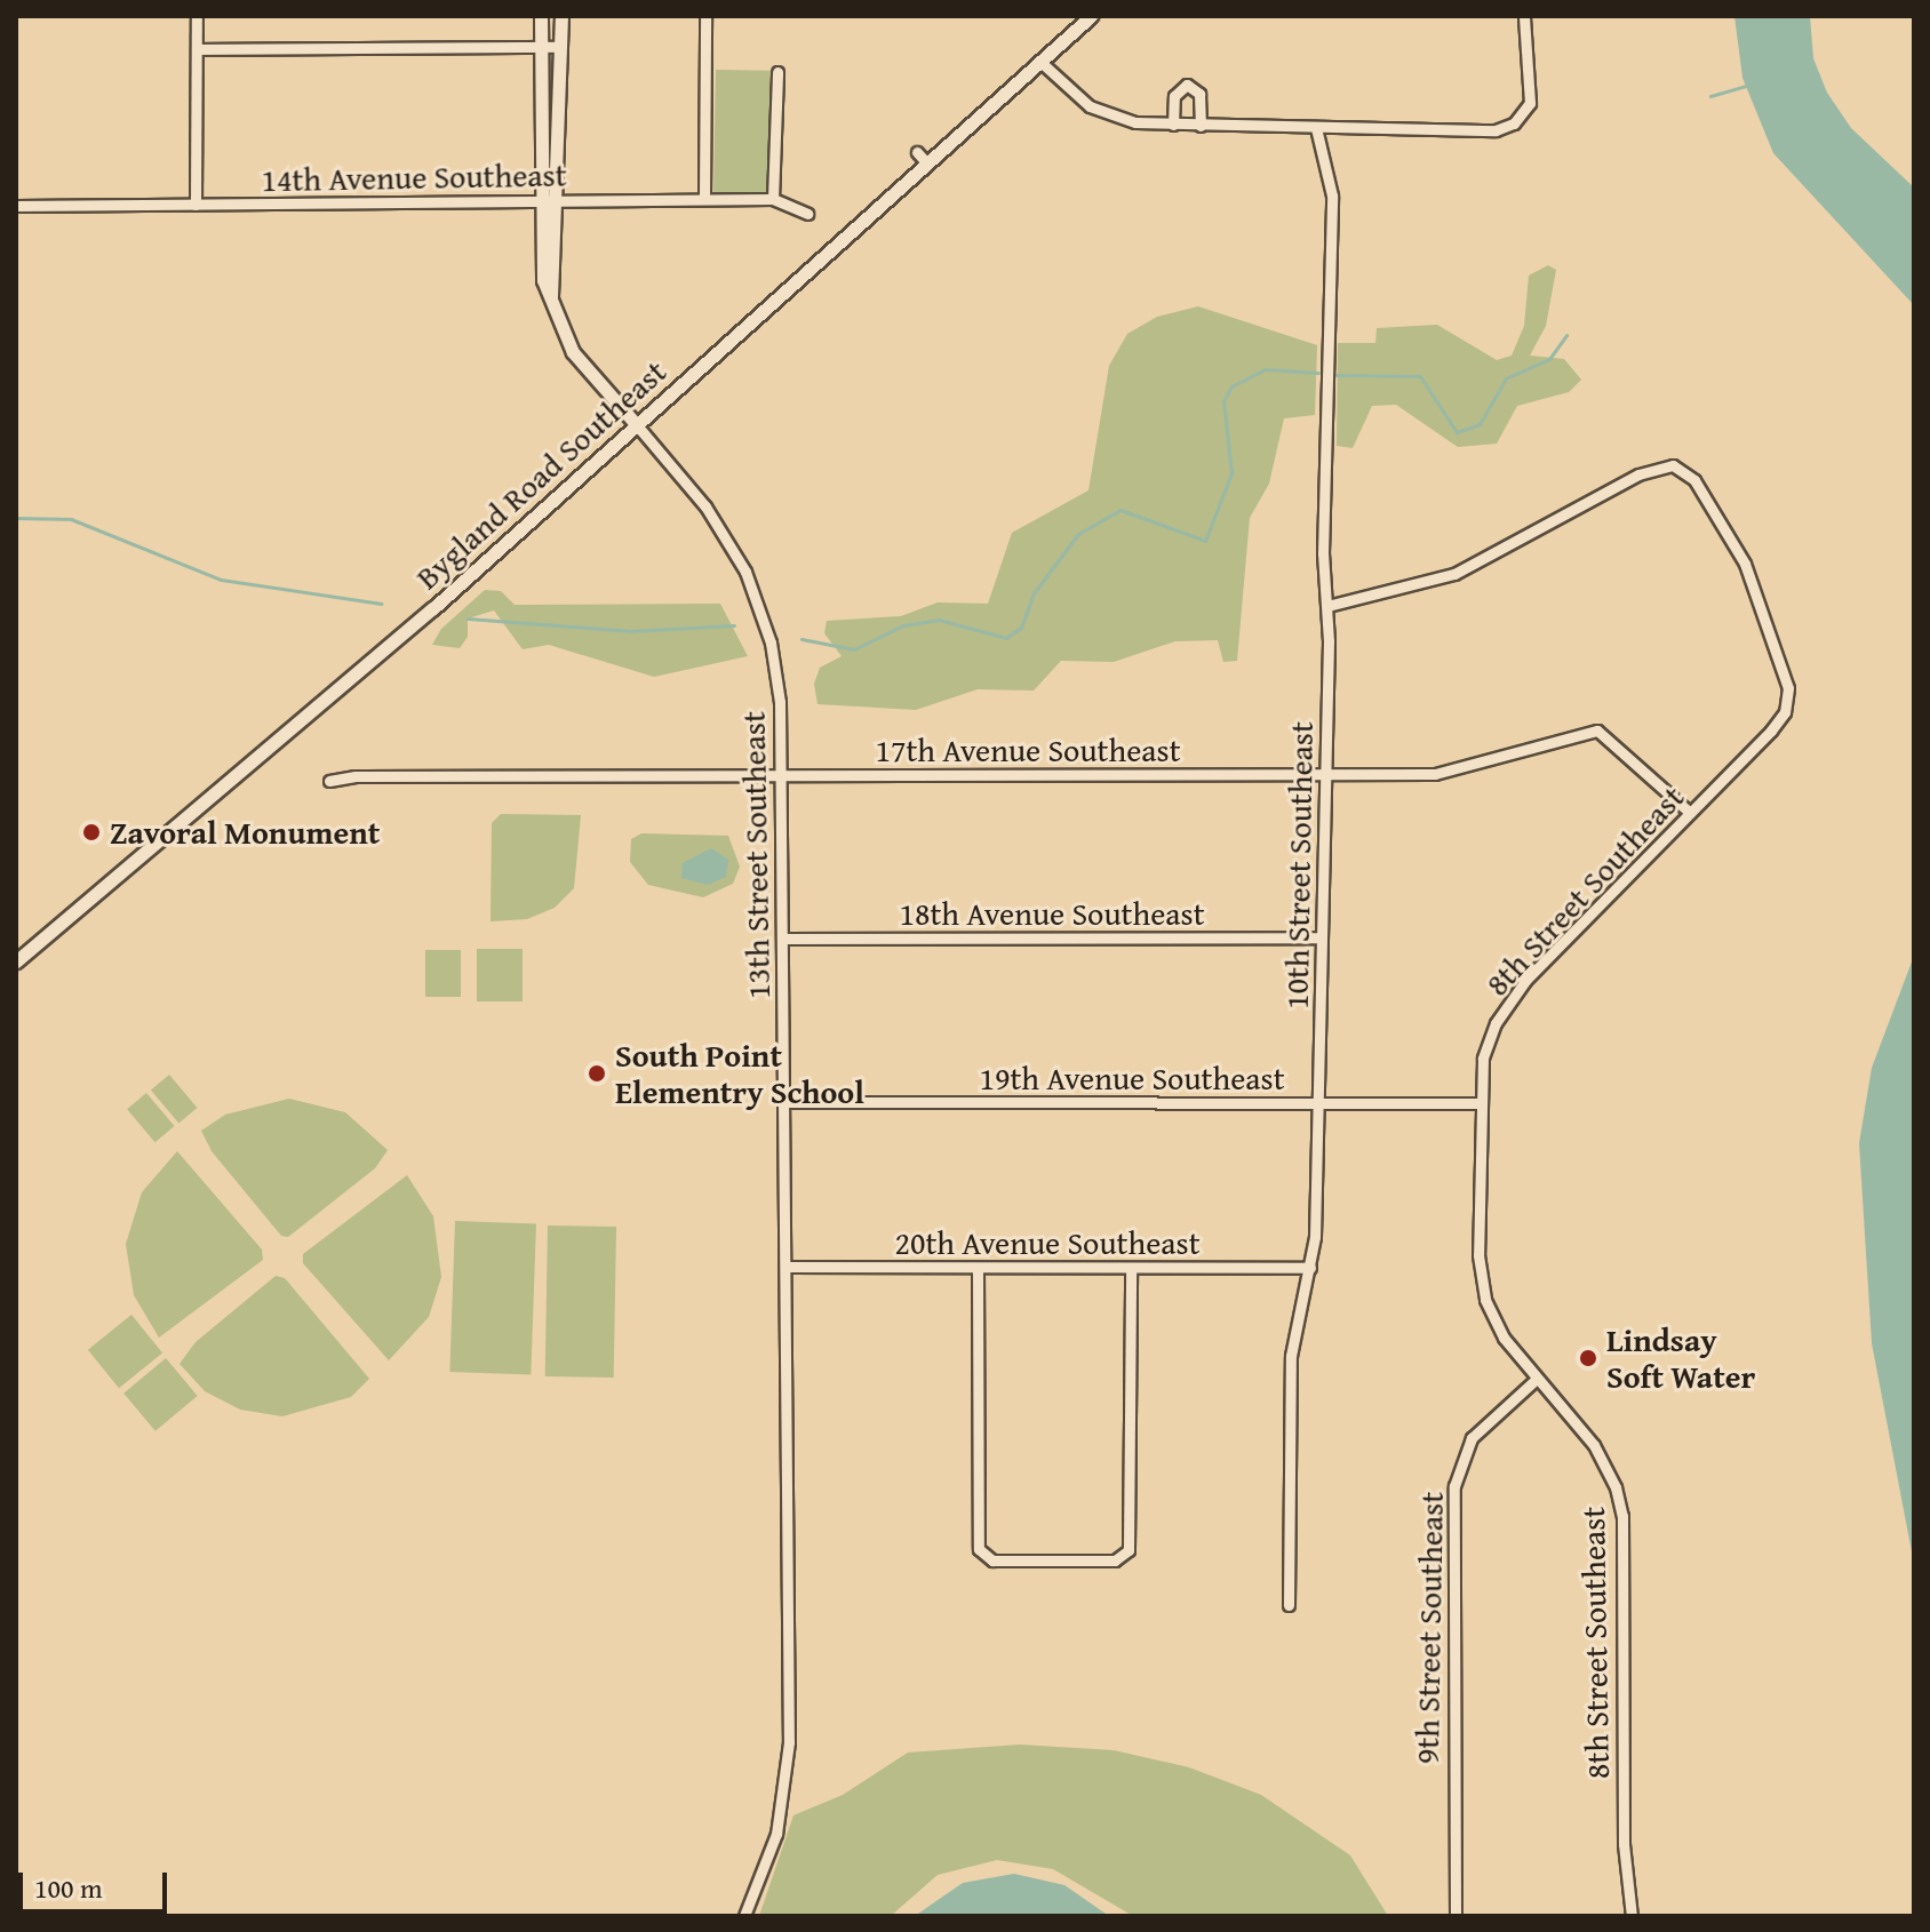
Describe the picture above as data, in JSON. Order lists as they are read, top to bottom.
{
  "streets": {
    "street": [
      "14th Avenue Southeast",
      "Bygland Road Southeast",
      "17th Avenue Southeast",
      "13th Street Southeast",
      "10th Street Southeast",
      "8th Street Southeast",
      "18th Avenue Southeast",
      "19th Avenue Southeast",
      "20th Avenue Southeast",
      "9th Street Southeast"
    ]
  },
  "crossings": [
    ["Bygland Road Southeast", "13th Street Southeast"],
    ["17th Avenue Southeast", "13th Street Southeast"],
    ["17th Avenue Southeast", "10th Street Southeast"],
    ["17th Avenue Southeast", "8th Street Southeast"],
    ["13th Street Southeast", "18th Avenue Southeast"],
    ["13th Street Southeast", "19th Avenue Southeast"],
    ["13th Street Southeast", "20th Avenue Southeast"],
    ["10th Street Southeast", "8th Street Southeast"],
    ["10th Street Southeast", "18th Avenue Southeast"],
    ["10th Street Southeast", "19th Avenue Southeast"],
    ["10th Street Southeast", "20th Avenue Southeast"],
    ["8th Street Southeast", "19th Avenue Southeast"],
    ["8th Street Southeast", "9th Street Southeast"]
  ],
  "places": ["Zavoral Monument", "South Point Elementry School", "Lindsay Soft Water"],
  "scale_bar": "100 m"
}
